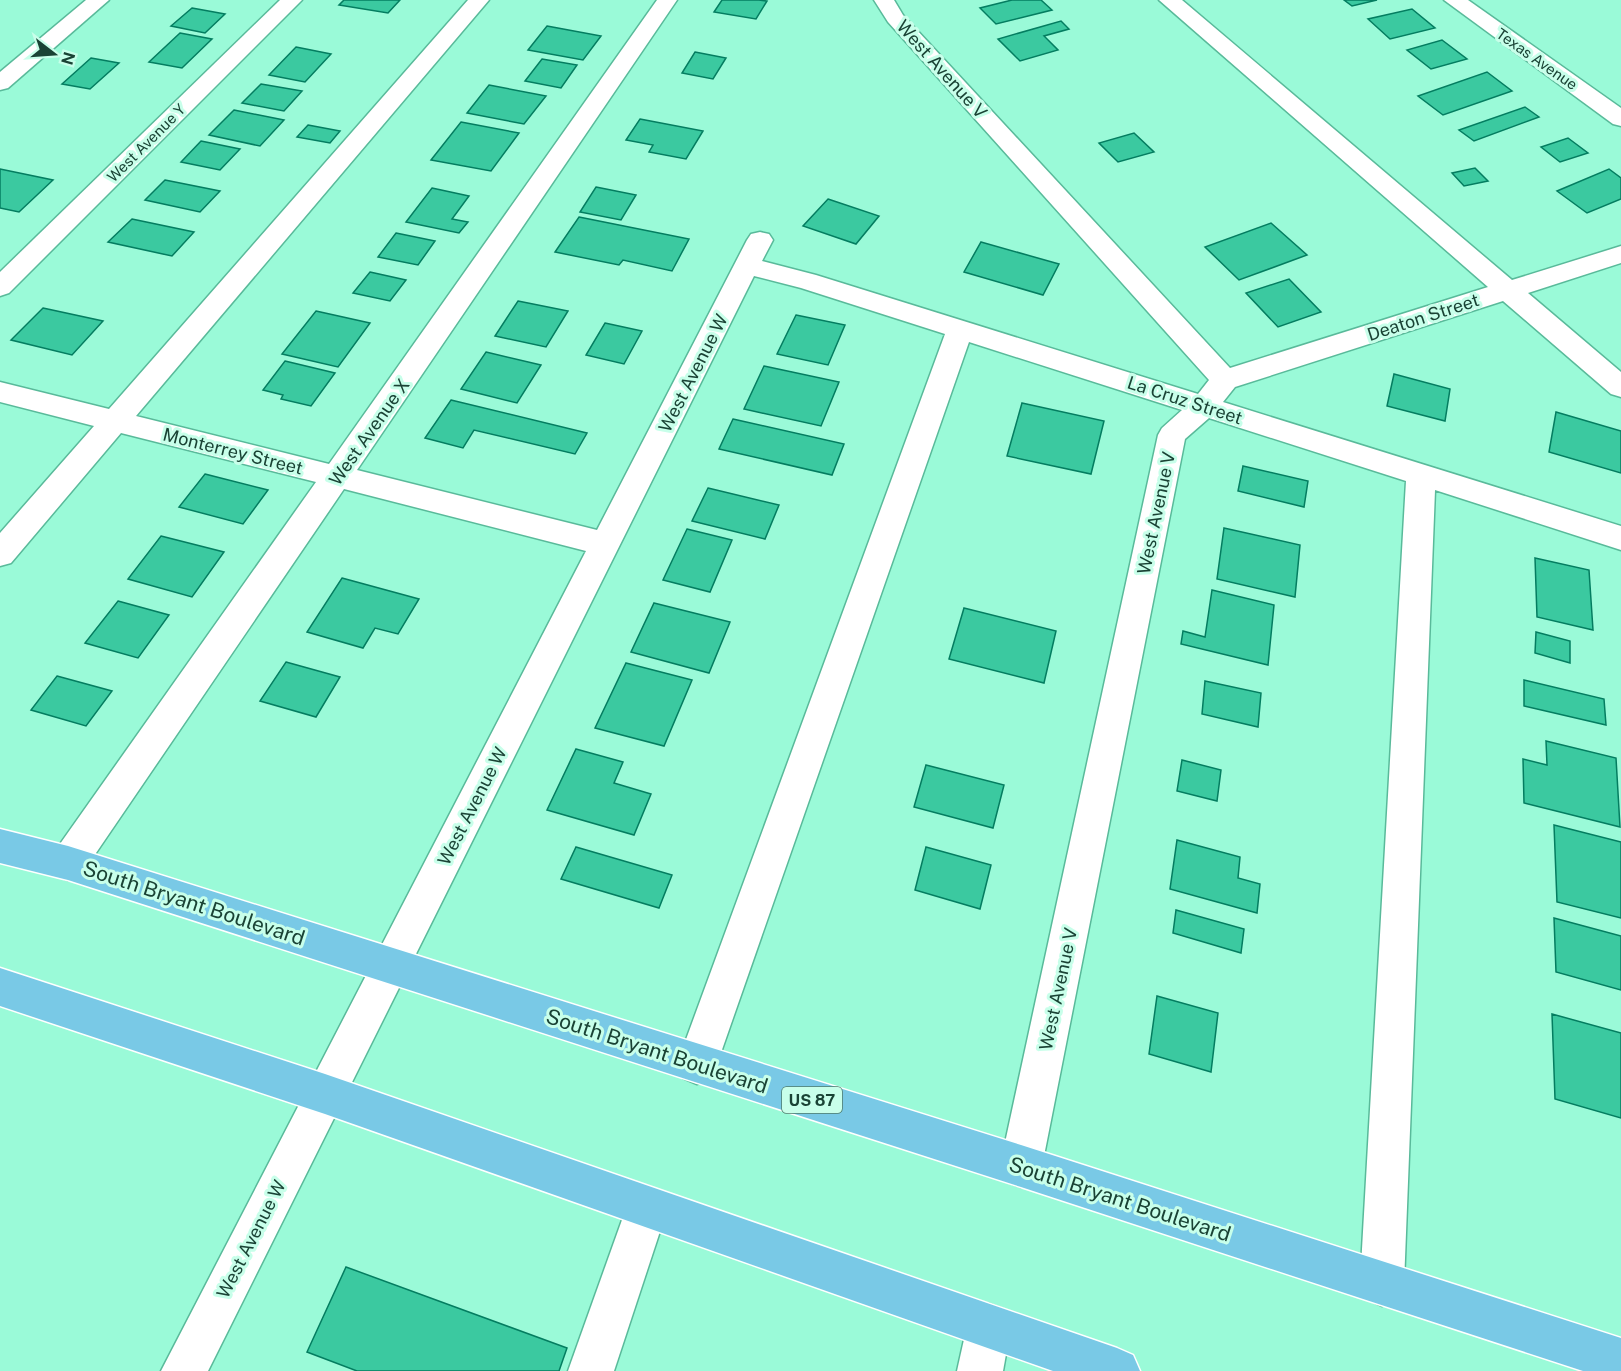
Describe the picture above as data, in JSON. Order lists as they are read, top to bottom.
{
  "streets": {
    "main road": ["South Bryant Boulevard", "US 87"],
    "street": [
      "Texas Avenue",
      "West Avenue V",
      "West Avenue Y",
      "Deaton Street",
      "West Avenue W",
      "La Cruz Street",
      "West Avenue X",
      "Monterrey Street"
    ]
  },
  "crossings": [
    ["West Avenue V", "Deaton Street"],
    ["West Avenue V", "La Cruz Street"],
    ["West Avenue V", "South Bryant Boulevard"],
    ["West Avenue W", "La Cruz Street"],
    ["West Avenue W", "Monterrey Street"],
    ["West Avenue W", "South Bryant Boulevard"],
    ["West Avenue X", "Monterrey Street"],
    ["West Avenue X", "South Bryant Boulevard"]
  ],
  "north": "right"
}
